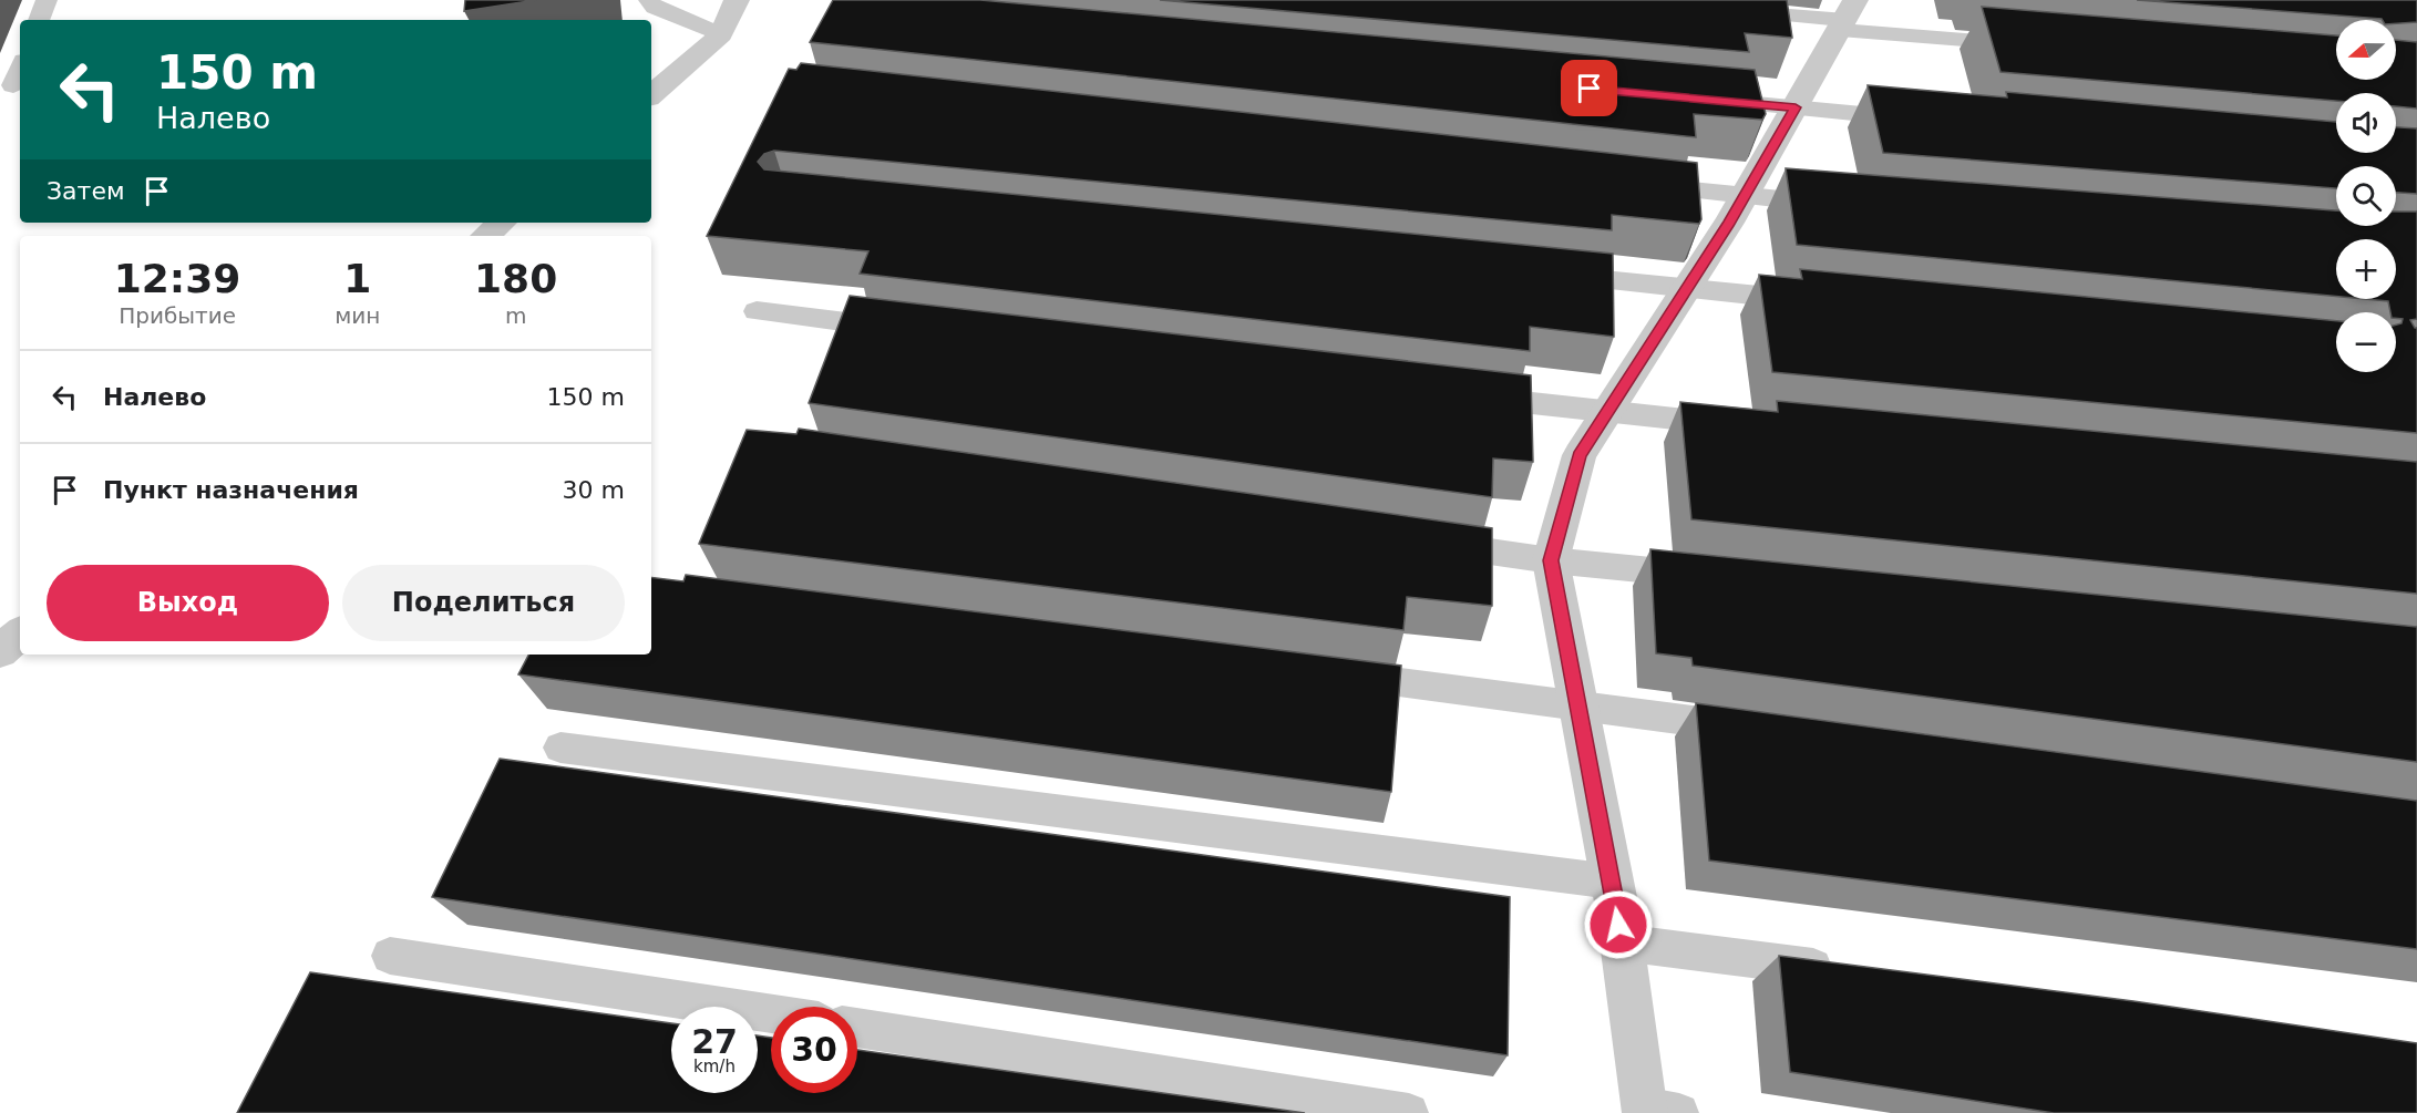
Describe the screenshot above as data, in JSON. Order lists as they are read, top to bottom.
{
  "north": "left",
  "page": {
    "map_buttons": ["+", "−"],
    "turn": ["150 m", "Налево"],
    "then": "Затем",
    "eta": [
      "12:39",
      "Прибытие",
      "1",
      "мин",
      "180",
      "m"
    ],
    "list": [
      {
        "name": "Налево",
        "value": "150 m"
      },
      {
        "name": "Пункт назначения",
        "value": "30 m"
      }
    ],
    "buttons": ["Выход", "Поделиться"],
    "speed": "27 km/h",
    "limit": "30"
  }
}
